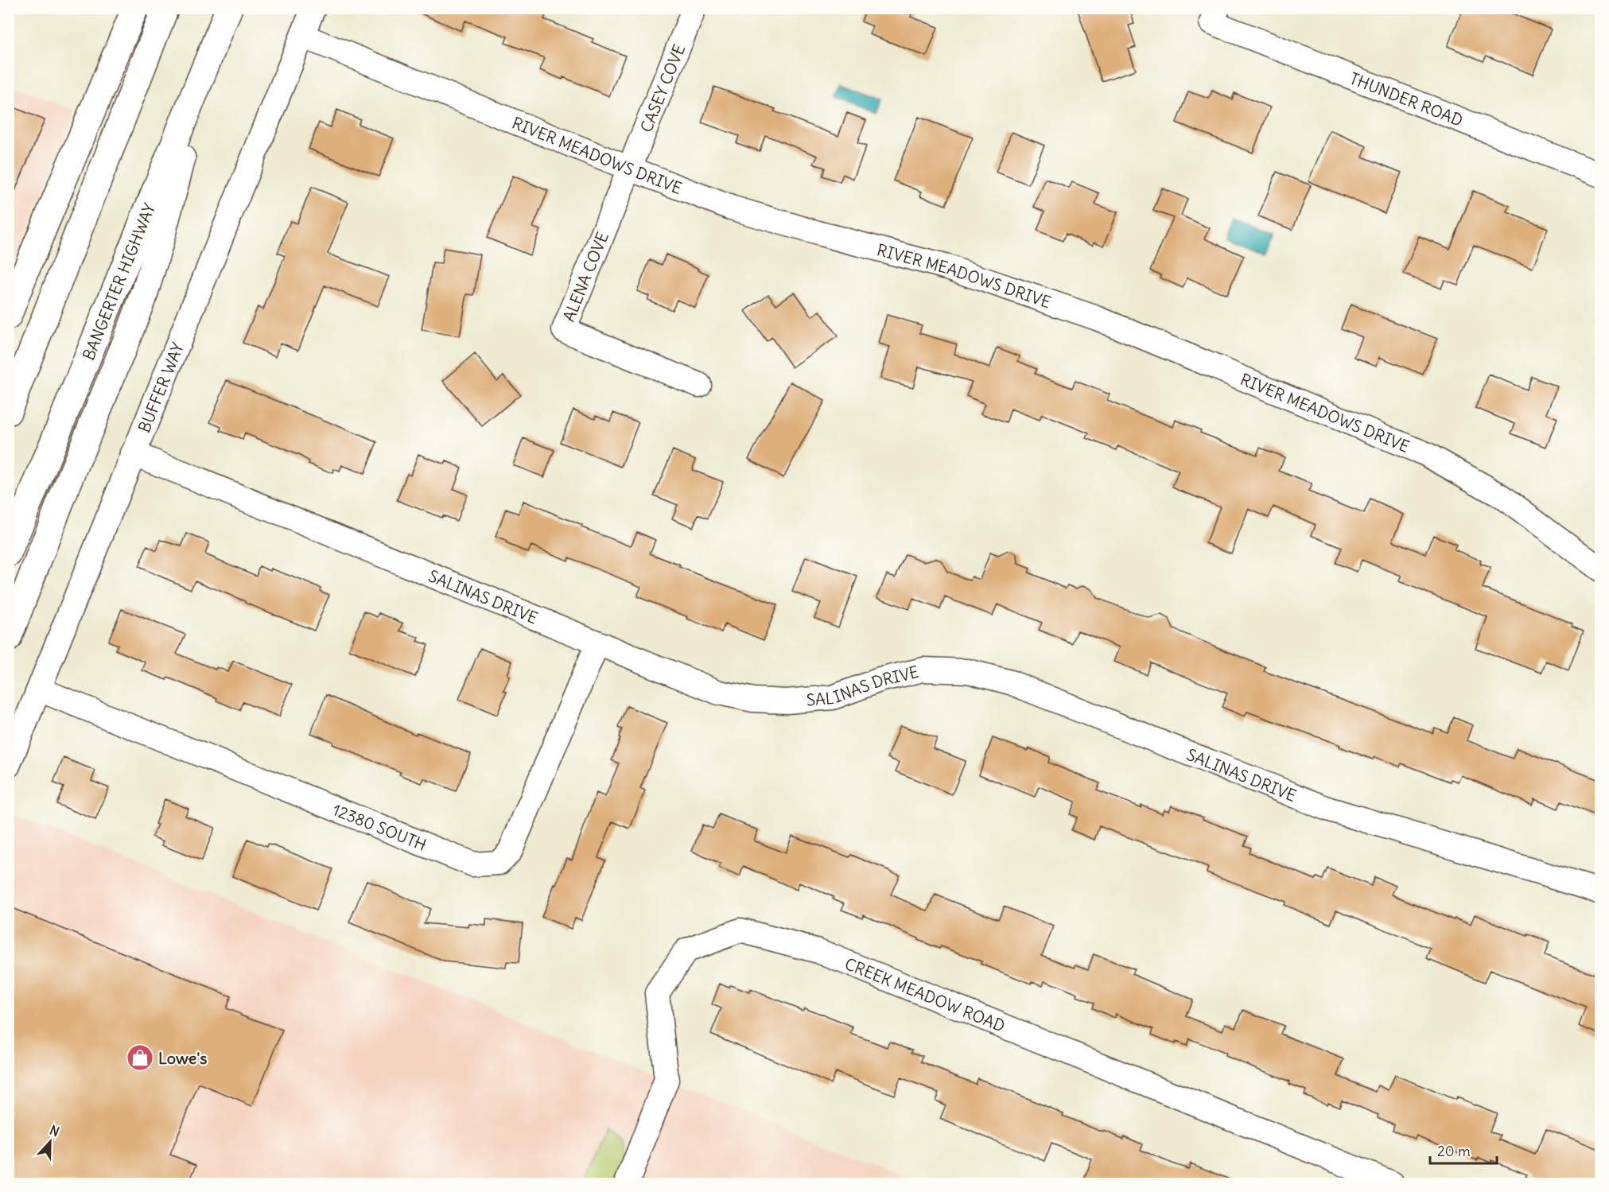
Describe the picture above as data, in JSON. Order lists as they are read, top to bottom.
{
  "streets": {
    "highway": ["BANGERTER HIGHWAY"],
    "street": [
      "CASEY COVE",
      "THUNDER ROAD",
      "RIVER MEADOWS DRIVE",
      "ALENA COVE",
      "BUFFER WAY",
      "SALINAS DRIVE",
      "12380 SOUTH",
      "CREEK MEADOW ROAD"
    ]
  },
  "crossings": [
    ["CASEY COVE", "RIVER MEADOWS DRIVE"],
    ["CASEY COVE", "ALENA COVE"],
    ["RIVER MEADOWS DRIVE", "ALENA COVE"],
    ["RIVER MEADOWS DRIVE", "BUFFER WAY"],
    ["BUFFER WAY", "SALINAS DRIVE"],
    ["BUFFER WAY", "12380 SOUTH"],
    ["SALINAS DRIVE", "12380 SOUTH"]
  ],
  "places": {
    "shop": ["Lowe's"]
  },
  "scale_bar": "20 m",
  "north": "top"
}
